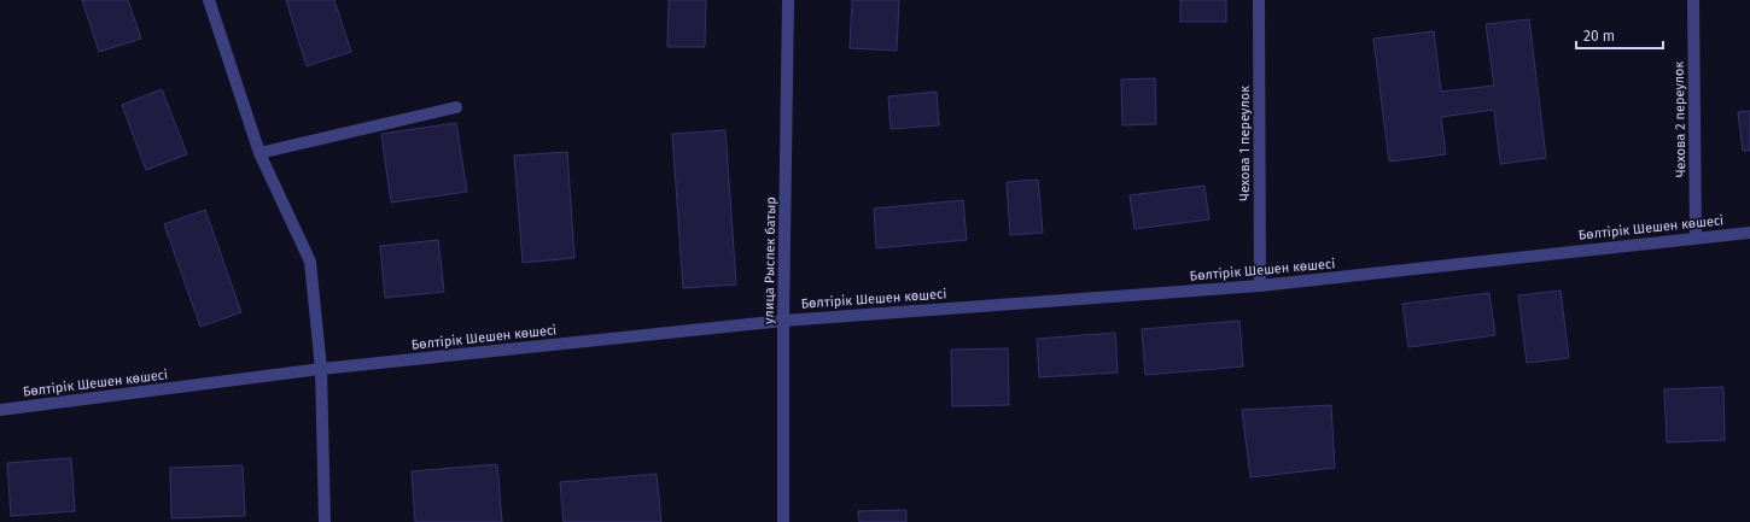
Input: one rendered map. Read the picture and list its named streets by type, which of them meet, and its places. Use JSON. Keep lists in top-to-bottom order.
{
  "streets": {
    "street": [
      "Чехова 2 переулок",
      "Чехова 1 переулок",
      "Бөлтірік Шешен көшесі",
      "улица Рыспек батыр"
    ]
  },
  "crossings": [
    ["Чехова 2 переулок", "Бөлтірік Шешен көшесі"],
    ["Чехова 1 переулок", "Бөлтірік Шешен көшесі"],
    ["Бөлтірік Шешен көшесі", "улица Рыспек батыр"]
  ],
  "scale_bar": "20 m"
}
